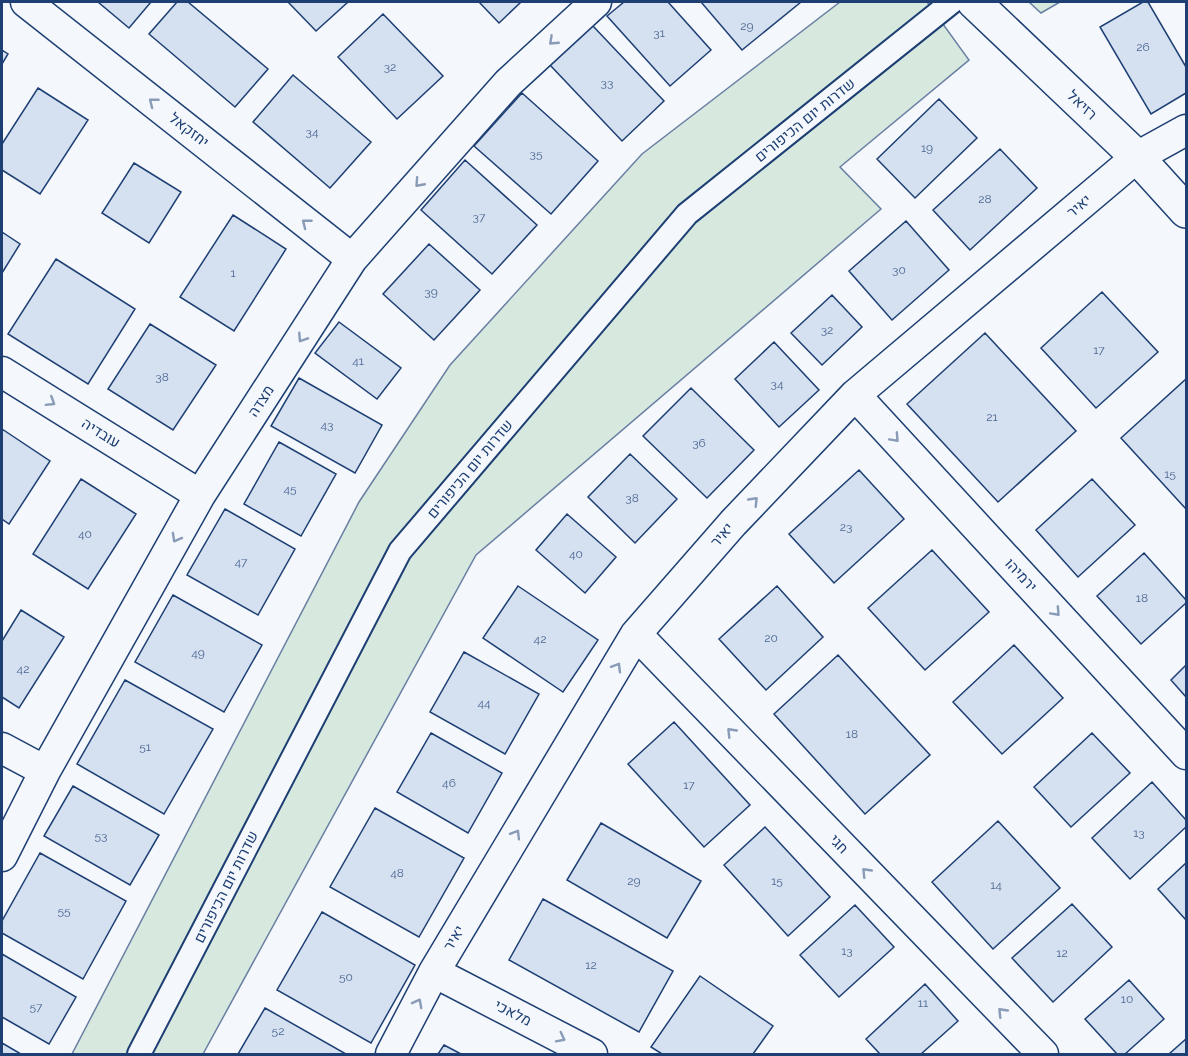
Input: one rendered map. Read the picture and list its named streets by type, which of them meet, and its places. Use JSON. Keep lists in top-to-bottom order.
{
  "streets": {
    "street": [
      "רזיאל",
      "שדרות יום הכיפורים",
      "יחזקאל",
      "יאיר",
      "מצדה",
      "עובדיה",
      "ירמיהו",
      "חגי",
      "מלאכי"
    ]
  },
  "crossings": [
    ["רזיאל", "יאיר"],
    ["יחזקאל", "מצדה"],
    ["יאיר", "ירמיהו"],
    ["יאיר", "חגי"],
    ["יאיר", "מלאכי"],
    ["מצדה", "עובדיה"]
  ],
  "one_way": [
    "יחזקאל",
    "יאיר",
    "מצדה",
    "עובדיה",
    "ירמיהו",
    "חגי",
    "מלאכי"
  ],
  "house_numbers": [
    "29",
    "31",
    "26",
    "32",
    "33",
    "34",
    "19",
    "35",
    "28",
    "37",
    "30",
    "1",
    "39",
    "32",
    "17",
    "41",
    "38",
    "34",
    "21",
    "43",
    "36",
    "15",
    "45",
    "38",
    "23",
    "40",
    "40",
    "47",
    "18",
    "20",
    "42",
    "49",
    "42",
    "44",
    "18",
    "51",
    "46",
    "17",
    "13",
    "53",
    "48",
    "29",
    "15",
    "14",
    "55",
    "13",
    "12",
    "12",
    "50",
    "10",
    "11",
    "57",
    "52"
  ]
}
